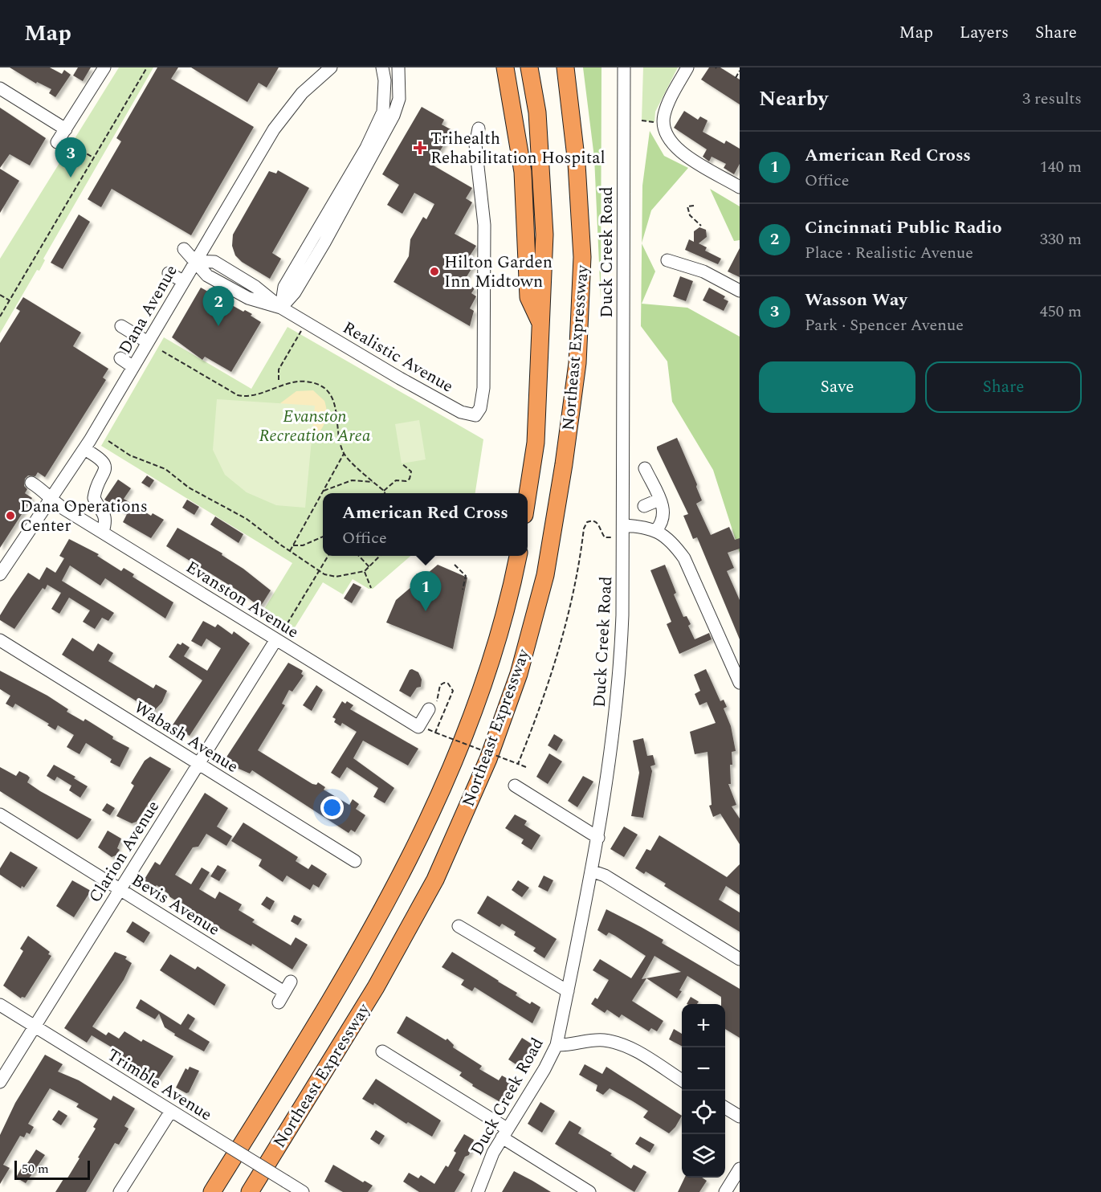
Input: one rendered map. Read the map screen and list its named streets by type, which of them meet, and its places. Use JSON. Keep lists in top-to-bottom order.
{
  "streets": {
    "highway": ["Northeast Expressway"],
    "street": [
      "Duck Creek Road",
      "Dana Avenue",
      "Realistic Avenue",
      "Evanston Avenue",
      "Wabash Avenue",
      "Clarion Avenue",
      "Bevis Avenue",
      "Trimble Avenue"
    ]
  },
  "crossings": [
    ["Dana Avenue", "Realistic Avenue"],
    ["Dana Avenue", "Evanston Avenue"],
    ["Evanston Avenue", "Clarion Avenue"],
    ["Wabash Avenue", "Clarion Avenue"],
    ["Clarion Avenue", "Bevis Avenue"],
    ["Clarion Avenue", "Trimble Avenue"]
  ],
  "parks": ["Evanston Recreation Area"],
  "places": {
    "health": ["Trihealth Rehabilitation Hospital"],
    "other": ["Hilton Garden Inn Midtown", "Dana Operations Center"]
  },
  "scale_bar": "50 m",
  "page": {
    "header": "Map",
    "nav": ["Map", "Layers", "Share"],
    "heading": ["Nearby", "3 results"],
    "list": [
      {
        "mark": "1",
        "name": "American Red Cross",
        "note": "Office",
        "value": "140 m"
      },
      {
        "mark": "2",
        "name": "Cincinnati Public Radio",
        "note": "Place · Realistic Avenue",
        "value": "330 m"
      },
      {
        "mark": "3",
        "name": "Wasson Way",
        "note": "Park · Spencer Avenue",
        "value": "450 m"
      }
    ],
    "pins": ["3", "2", "1"],
    "buttons": ["Save", "Share"],
    "popup": ["American Red Cross", "Office"],
    "map_buttons": ["+", "−"],
    "scale": "50 m"
  }
}
